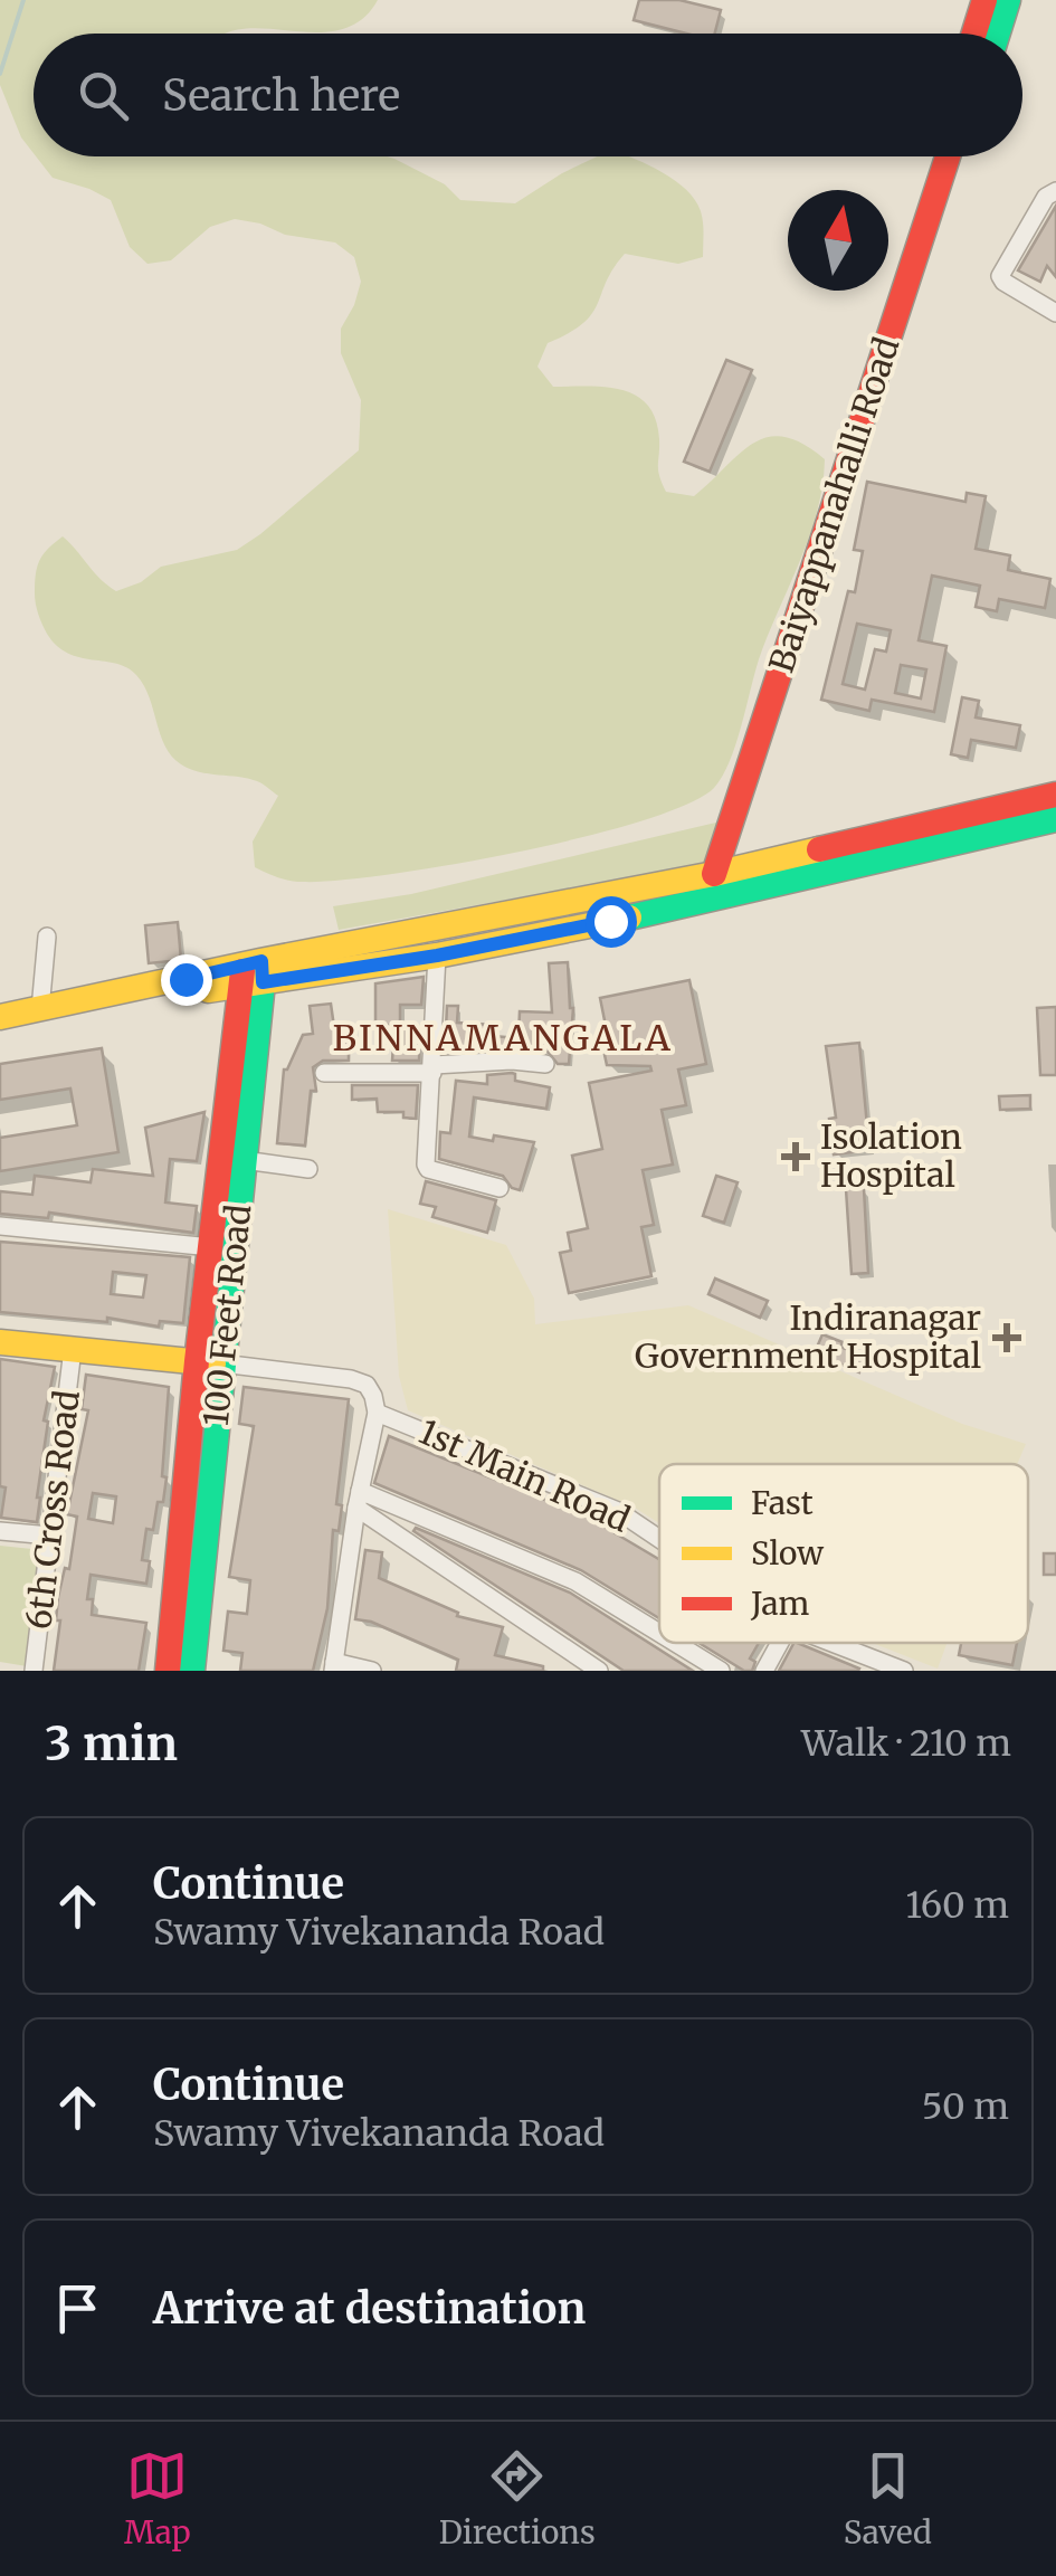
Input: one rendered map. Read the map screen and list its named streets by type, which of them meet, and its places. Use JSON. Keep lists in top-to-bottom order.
{
  "streets": {
    "main road": ["Baiyappanahalli Road", "100 Feet Road"],
    "street": ["1st Main Road", "6th Cross Road"]
  },
  "districts": ["BINNAMANGALA"],
  "places": {
    "health": ["Isolation Hospital", "Indiranagar Government Hospital"]
  },
  "legend": ["Fast", "Slow", "Jam"],
  "north": "top",
  "page": {
    "search": "Search here",
    "heading": ["3 min", "Walk · 210 m"],
    "list": [
      ["Continue", "Swamy Vivekananda Road", "160 m"],
      ["Continue", "Swamy Vivekananda Road", "50 m"],
      "Arrive at destination"
    ],
    "nav": ["Map", "Directions", "Saved"]
  }
}
